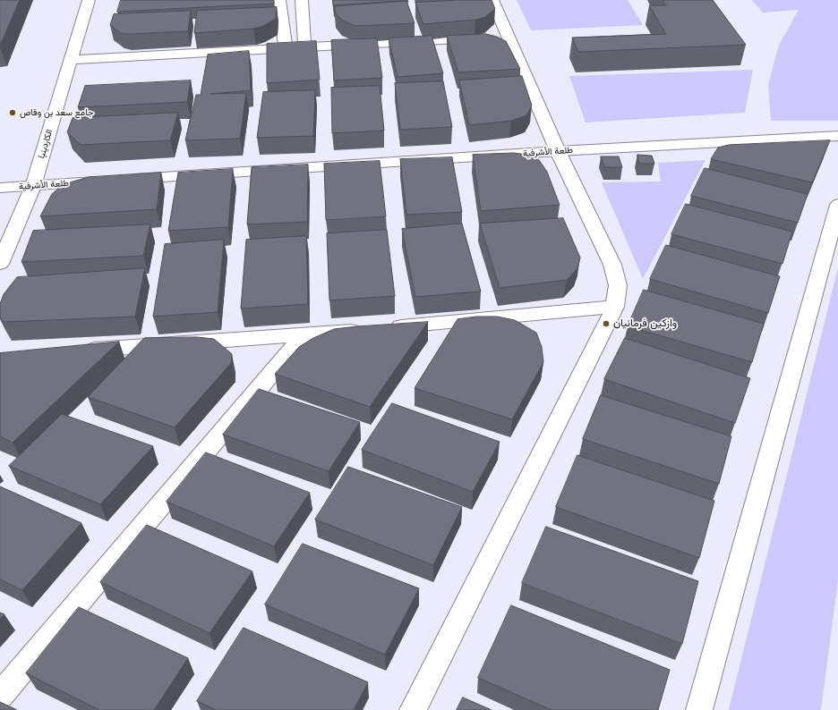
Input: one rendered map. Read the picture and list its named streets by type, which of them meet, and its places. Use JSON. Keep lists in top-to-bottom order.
{
  "streets": {
    "street": ["الكاردينيا", "طلعة الأشرفية"]
  },
  "crossings": [
    ["الكاردينيا", "طلعة الأشرفية"]
  ],
  "places": ["جامع سعد بن وقاص", "وازكين فرمانيان"]
}
